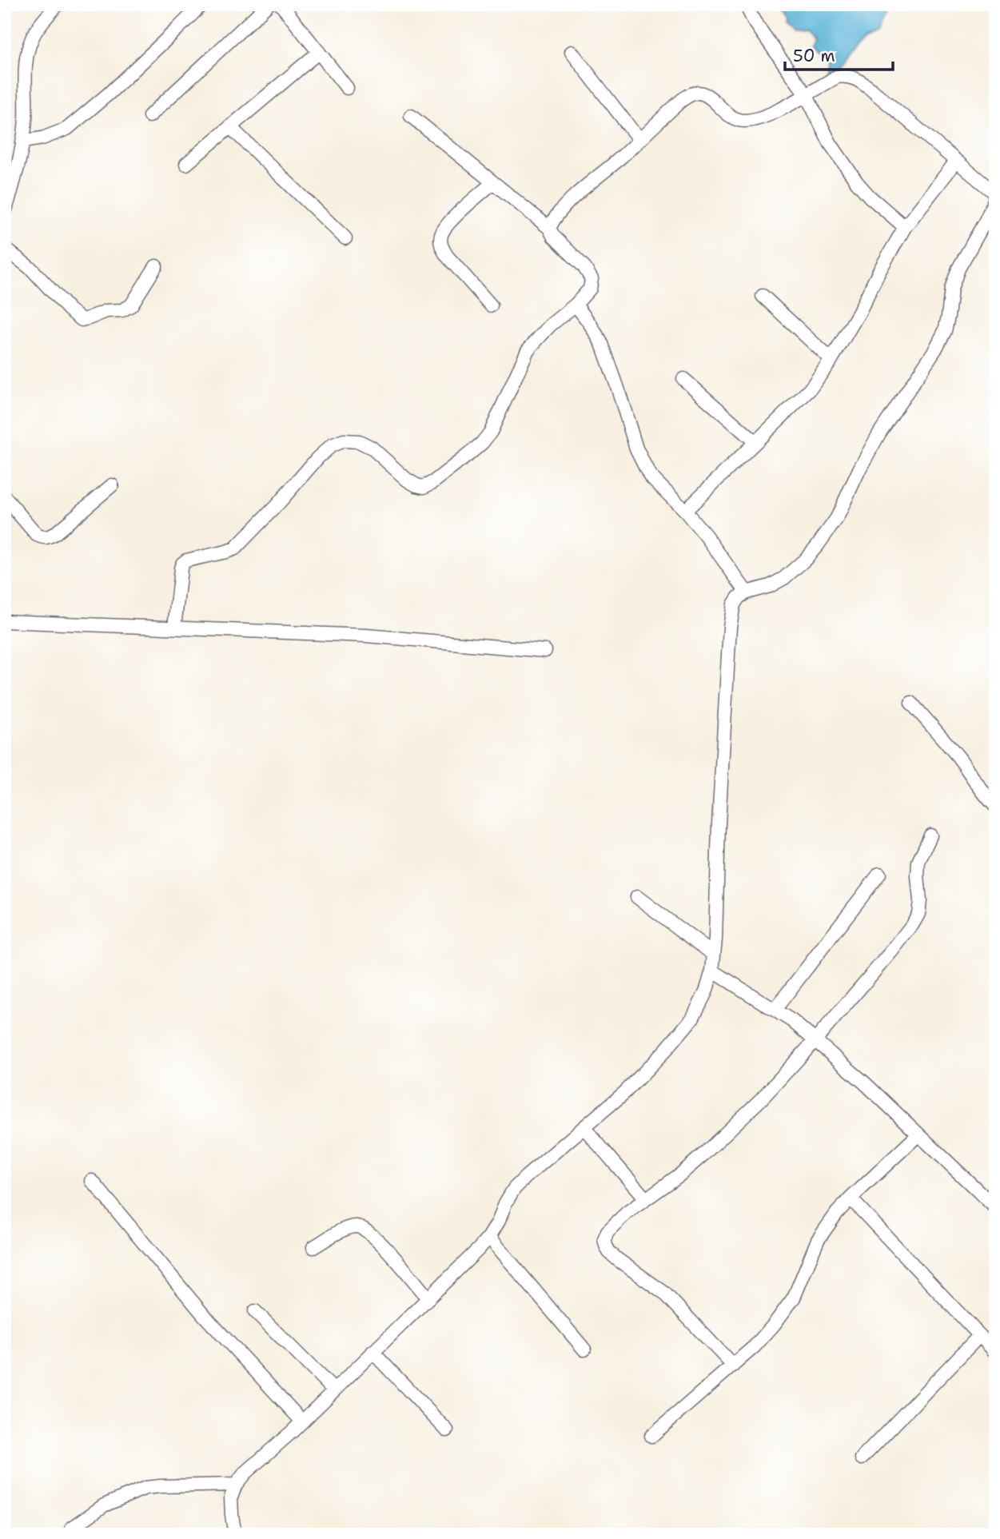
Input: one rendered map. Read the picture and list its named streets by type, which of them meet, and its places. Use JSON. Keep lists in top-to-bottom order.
{
  "scale_bar": "50 m"
}
